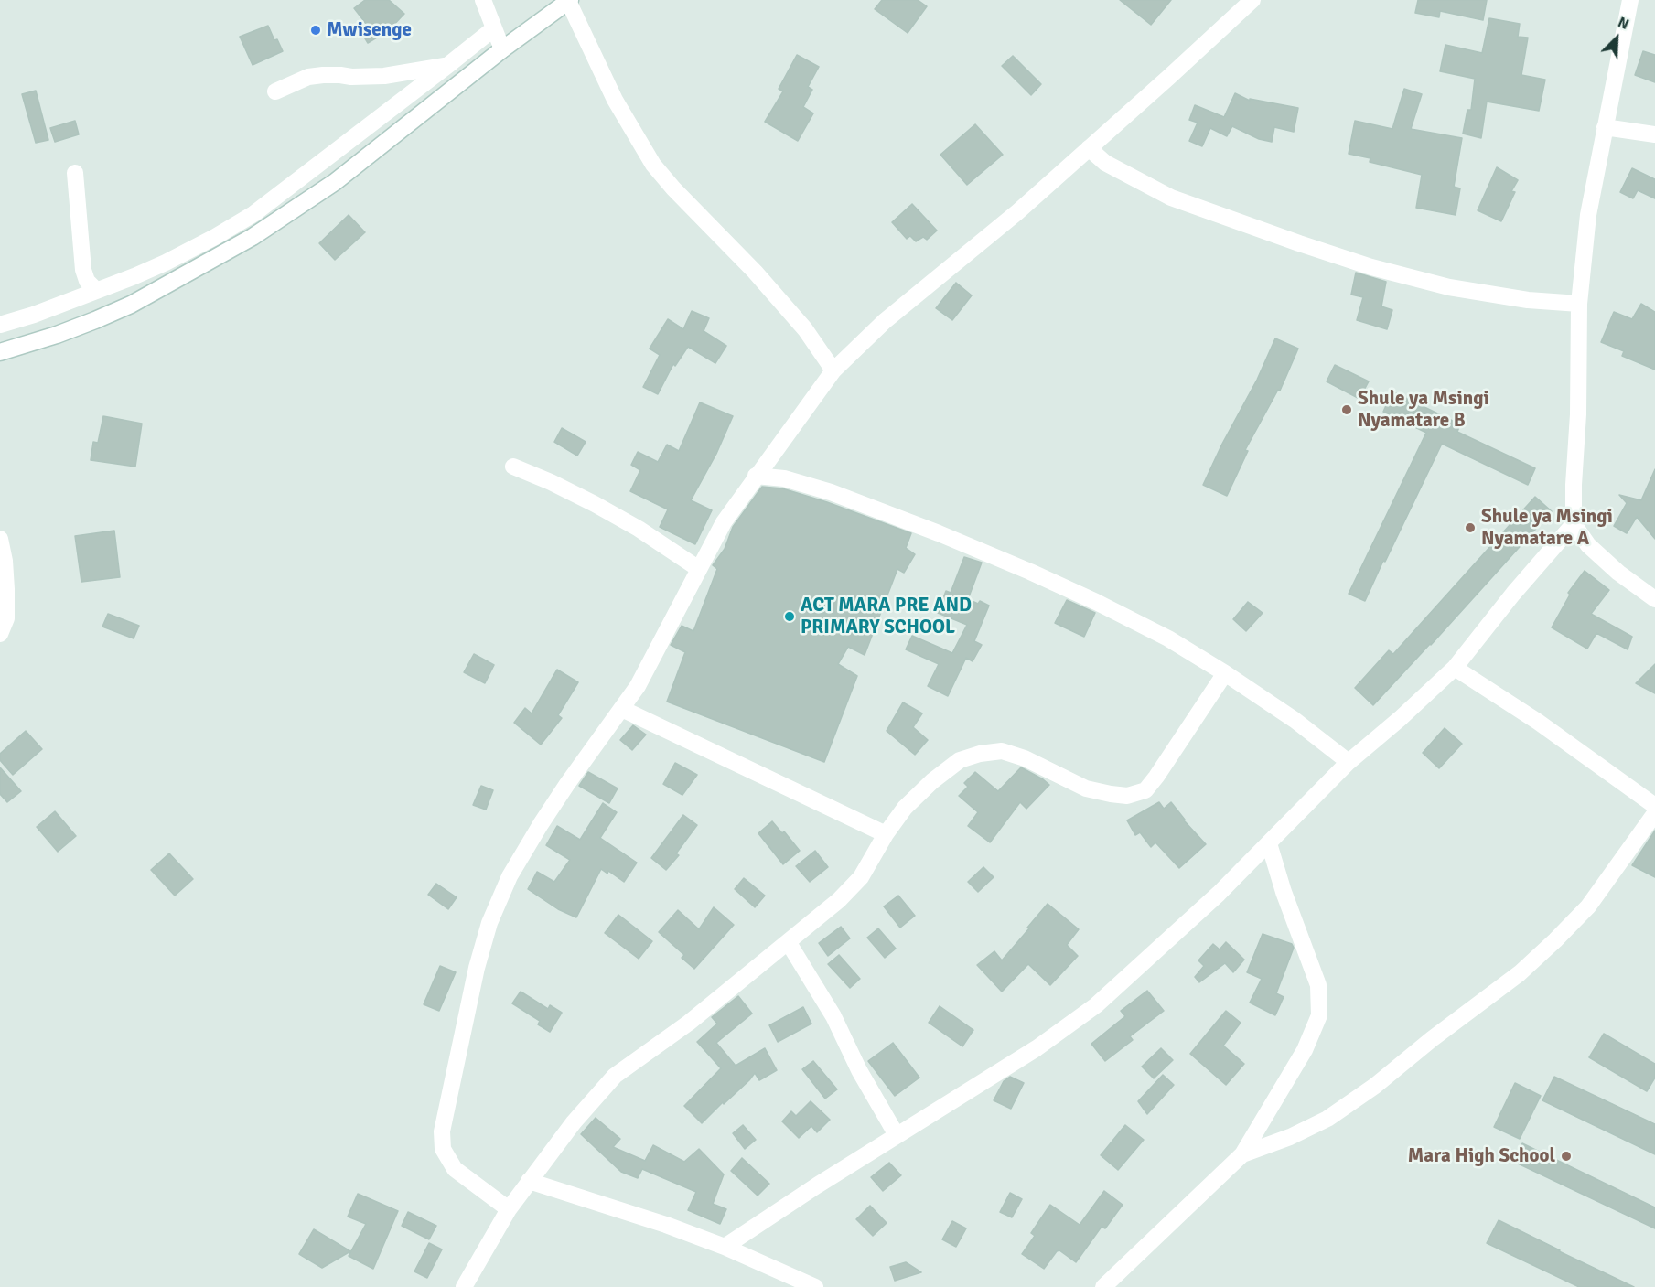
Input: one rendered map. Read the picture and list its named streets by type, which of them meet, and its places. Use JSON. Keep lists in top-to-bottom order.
{
  "places": [
    "Mwisenge",
    "Shule ya Msingi Nyamatare B",
    "Shule ya Msingi Nyamatare A",
    "ACT MARA PRE AND PRIMARY SCHOOL",
    "Mara High School"
  ],
  "north": "top right"
}
